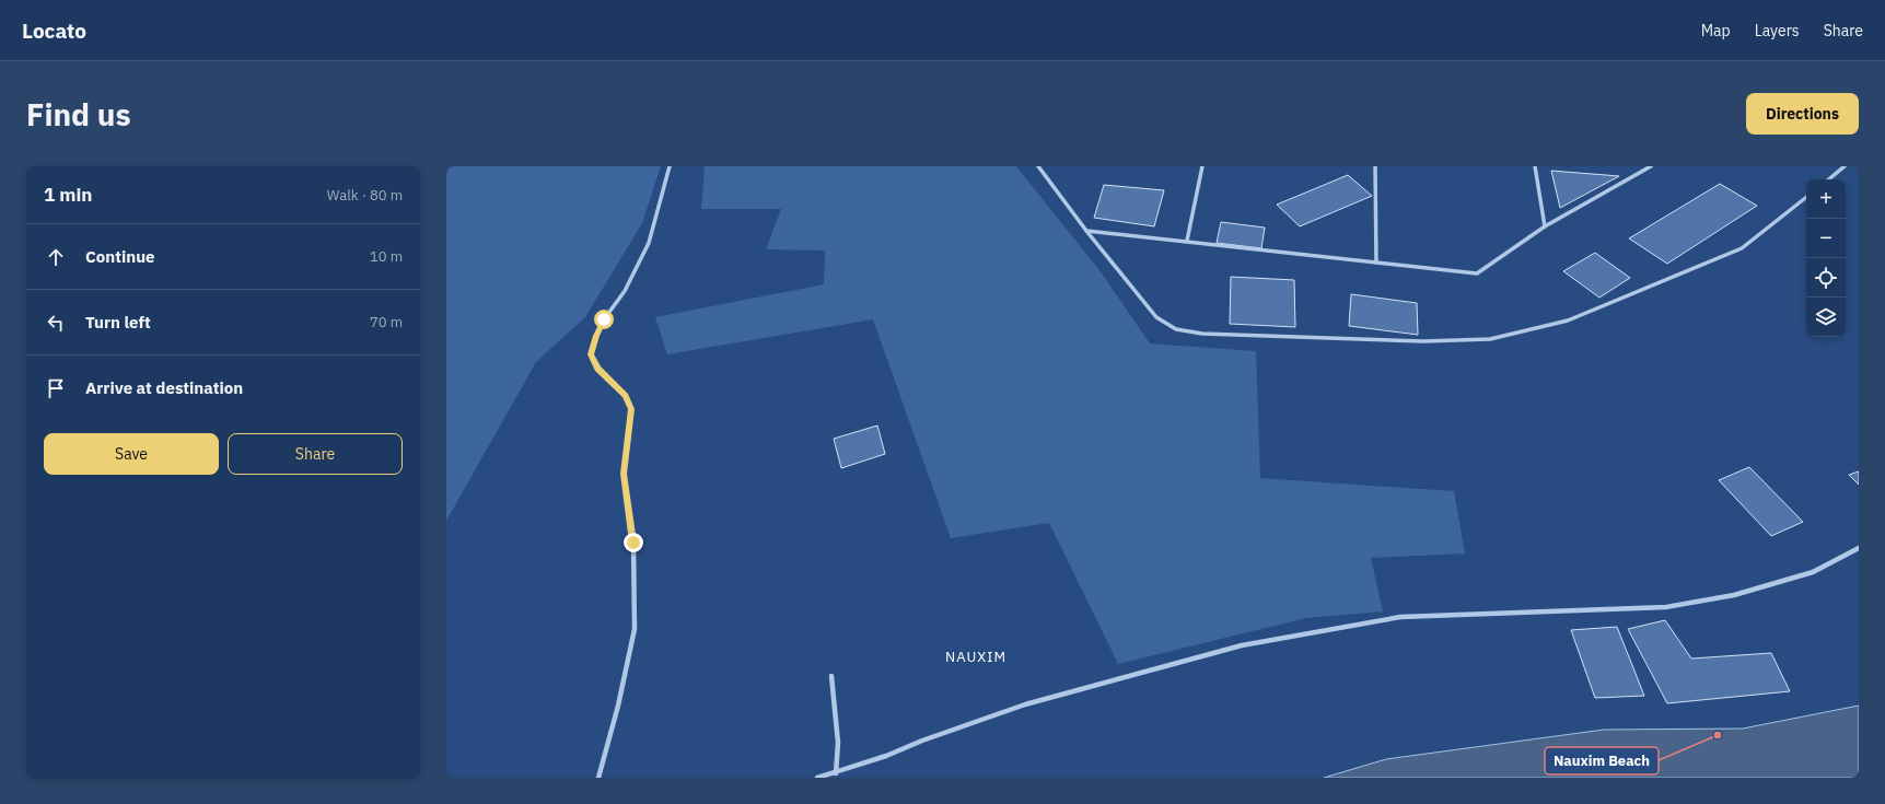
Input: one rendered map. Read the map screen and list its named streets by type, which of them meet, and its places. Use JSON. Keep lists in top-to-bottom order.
{
  "districts": ["NAUXIM"],
  "places": ["Nauxim Beach"],
  "page": {
    "header": "Locato",
    "nav": ["Map", "Layers", "Share"],
    "buttons": [
      "Directions",
      ["Save", "Share"]
    ],
    "title": "Find us",
    "heading": ["1 min", "Walk · 80 m"],
    "map_buttons": ["+", "−"],
    "list": [
      ["Continue", "10 m"],
      ["Turn left", "70 m"],
      "Arrive at destination"
    ]
  }
}
